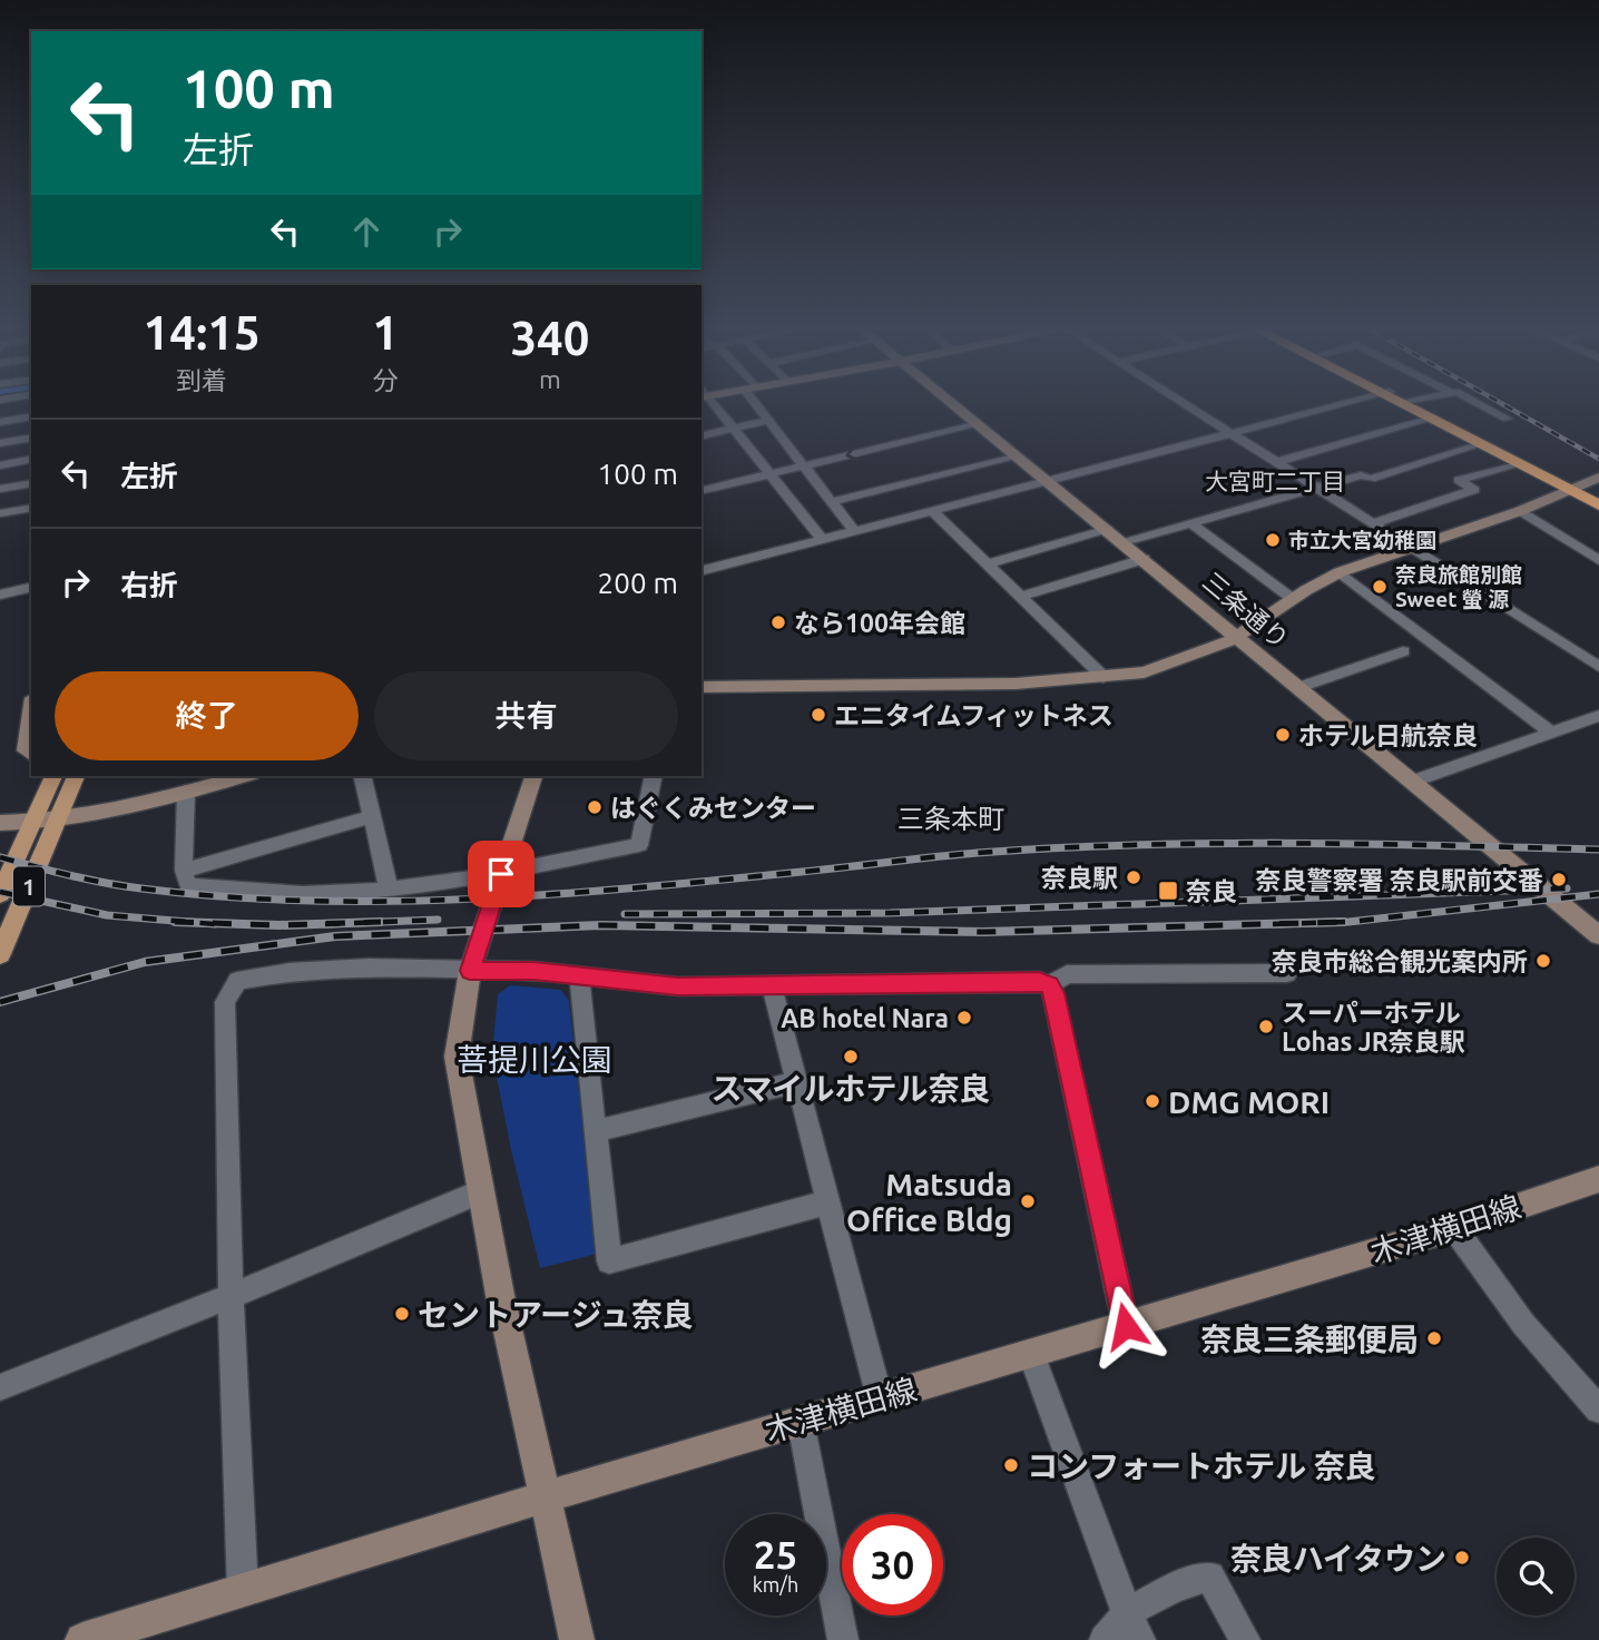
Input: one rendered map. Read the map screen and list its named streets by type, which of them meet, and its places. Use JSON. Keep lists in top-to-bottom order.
{
  "streets": {
    "main road": ["1"],
    "street": ["三条通り", "木津横田線"]
  },
  "districts": ["大宮町二丁目", "三条本町"],
  "parks": ["菩提川公園"],
  "places": {
    "other": [
      "市立大宮幼稚園",
      "奈良旅館別館 Sweet 螢 源",
      "なら100年会館",
      "エニタイムフィットネス",
      "ホテル日航奈良",
      "はぐくみセンター",
      "奈良駅",
      "奈良警察署 奈良駅前交番",
      "奈良市総合観光案内所",
      "AB hotel Nara",
      "スーパーホテル Lohas JR奈良駅",
      "スマイルホテル奈良",
      "DMG MORI",
      "Matsuda Office Bldg",
      "セントアージュ奈良",
      "奈良三条郵便局",
      "コンフォートホテル 奈良",
      "奈良ハイタウン"
    ],
    "transit": ["奈良"]
  },
  "page": {
    "turn": ["100 m", "左折"],
    "eta": [
      "14:15",
      "到着",
      "1",
      "分",
      "340",
      "m"
    ],
    "list": [
      {
        "name": "左折",
        "value": "100 m"
      },
      {
        "name": "右折",
        "value": "200 m"
      }
    ],
    "buttons": ["終了", "共有"],
    "speed": "25 km/h",
    "limit": "30"
  }
}
